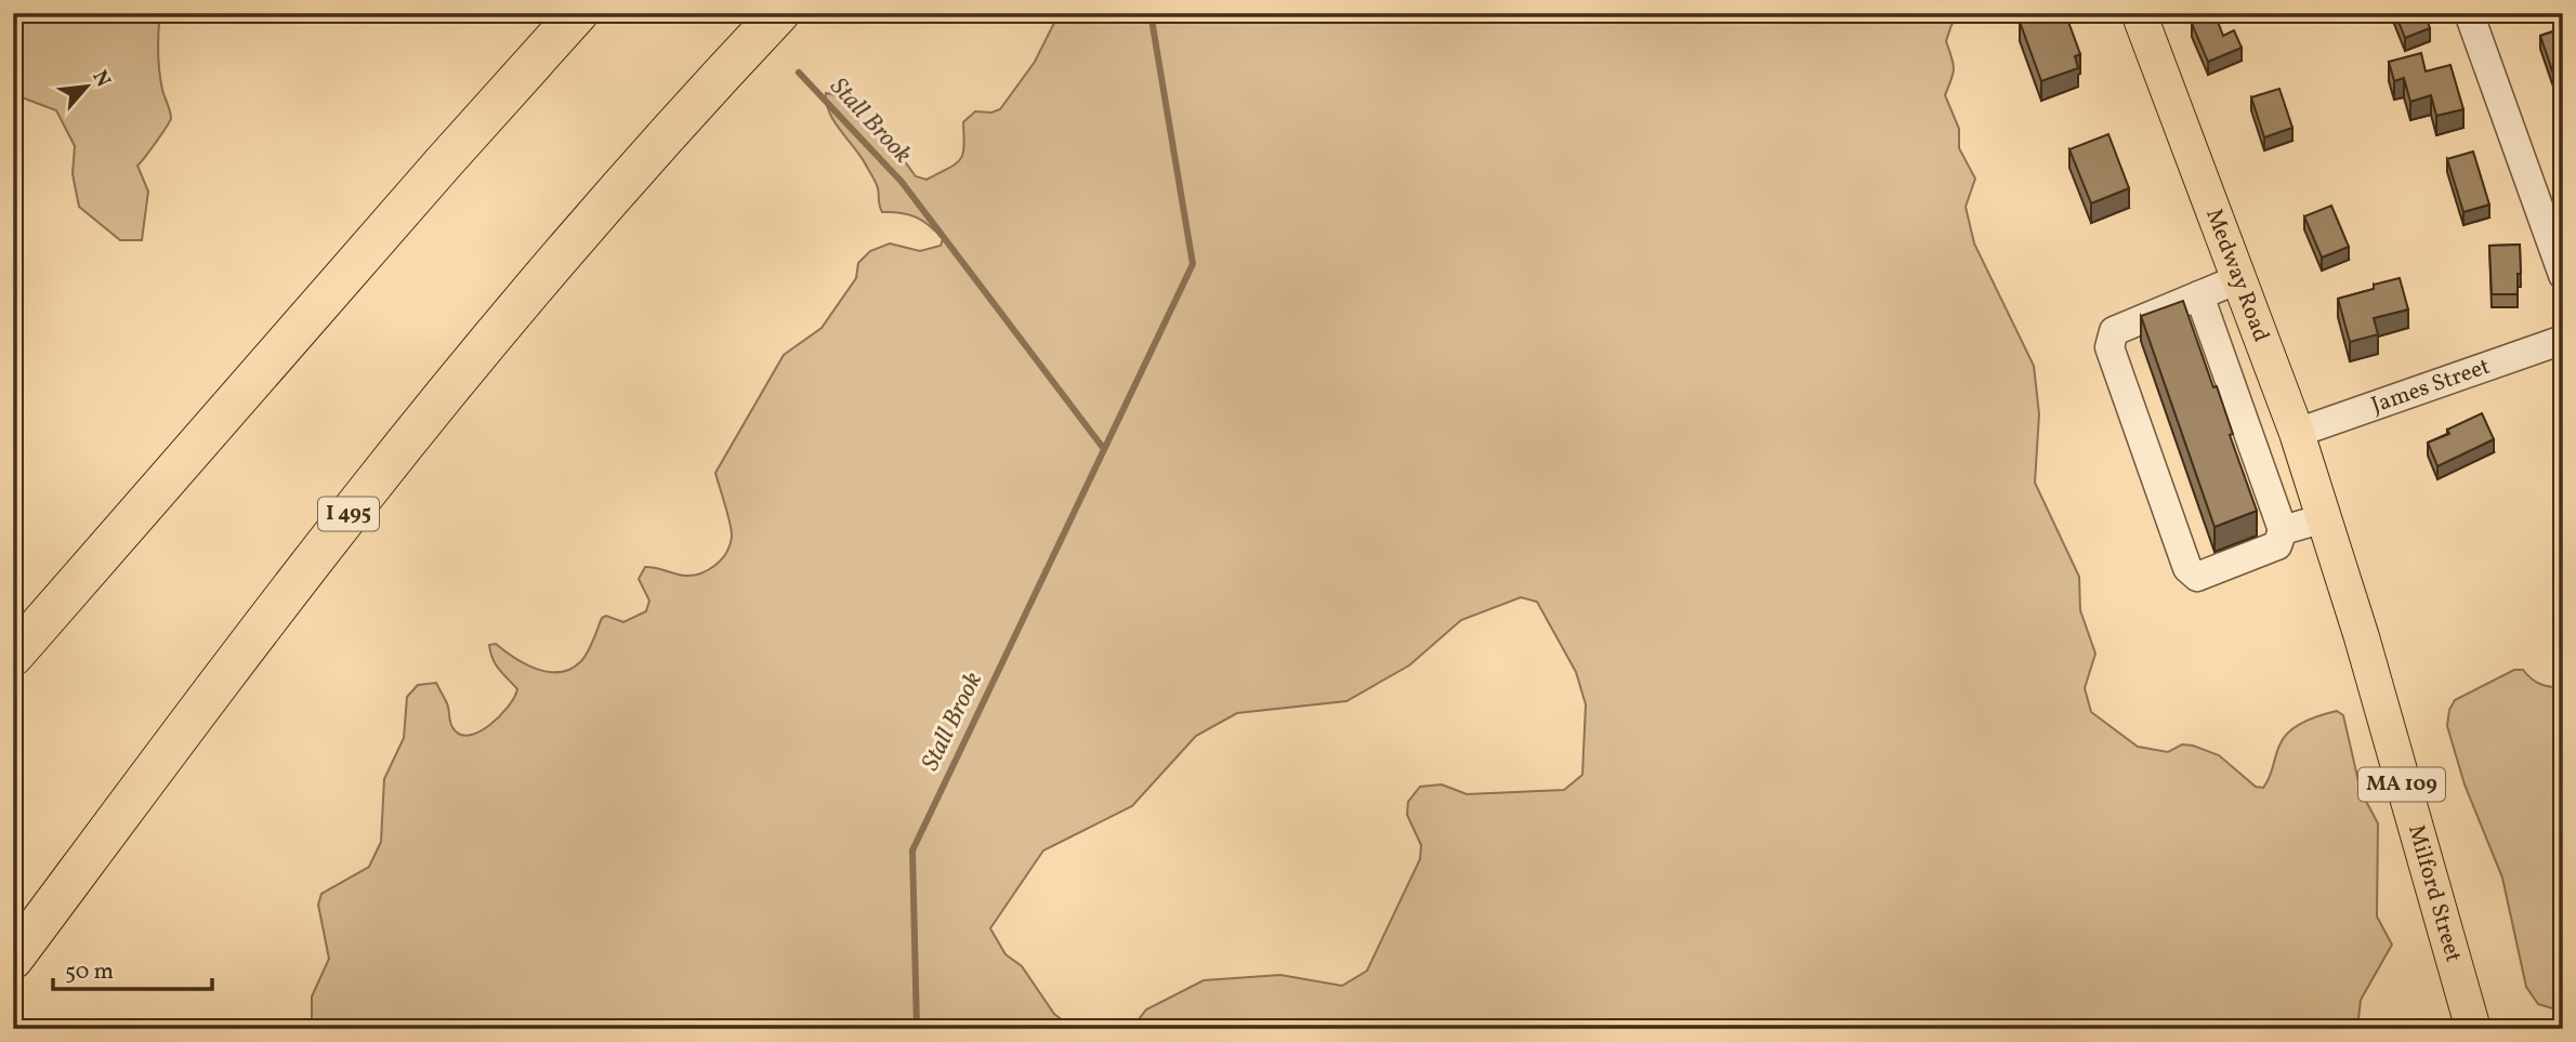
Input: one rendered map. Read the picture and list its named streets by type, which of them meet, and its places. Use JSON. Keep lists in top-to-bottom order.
{
  "streets": {
    "highway": ["I 495"],
    "main road": ["Medway Road", "MA 109", "Milford Street"],
    "street": ["James Street"]
  },
  "crossings": [
    ["Medway Road", "James Street"],
    ["Medway Road", "Milford Street"]
  ],
  "water": ["Stall Brook"],
  "scale_bar": "50 m",
  "north": "top right"
}
